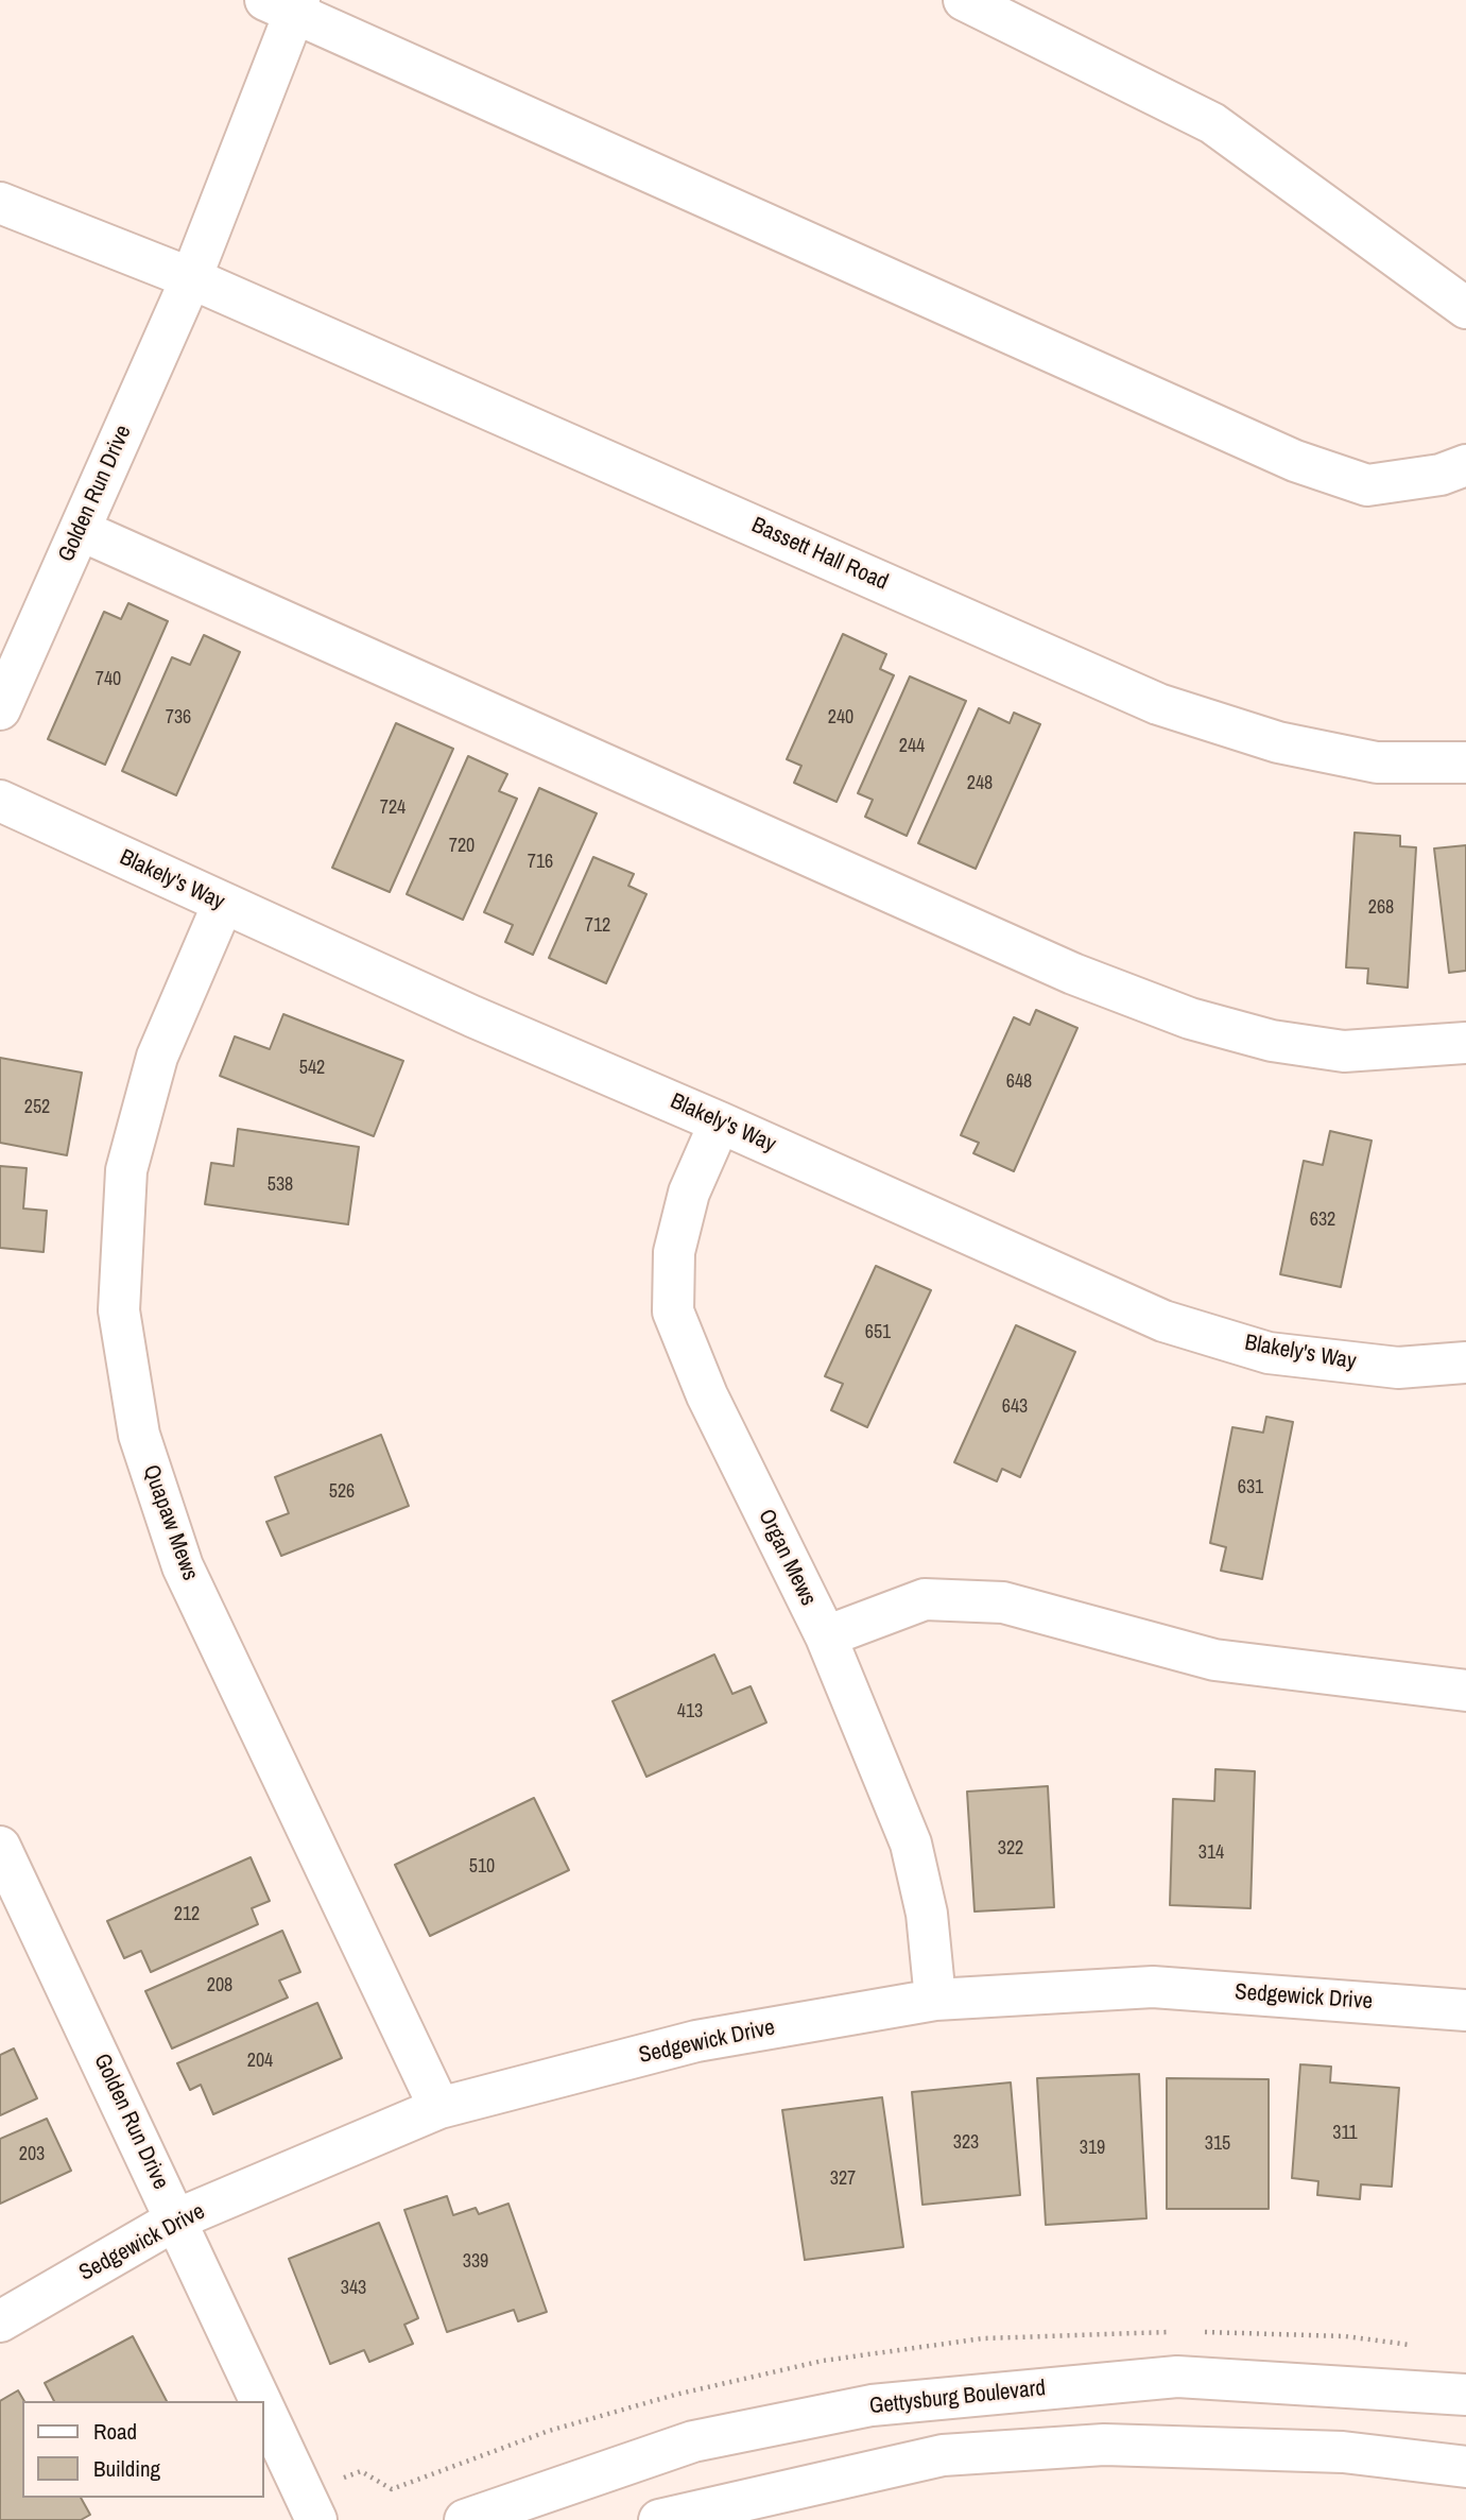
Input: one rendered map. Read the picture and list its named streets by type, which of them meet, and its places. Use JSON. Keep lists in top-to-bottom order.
{
  "streets": {
    "street": [
      "Golden Run Drive",
      "Bassett Hall Road",
      "Blakely's Way",
      "Quapaw Mews",
      "Organ Mews",
      "Sedgewick Drive",
      "Gettysburg Boulevard"
    ]
  },
  "crossings": [
    ["Golden Run Drive", "Bassett Hall Road"],
    ["Golden Run Drive", "Sedgewick Drive"],
    ["Blakely's Way", "Quapaw Mews"],
    ["Blakely's Way", "Organ Mews"],
    ["Quapaw Mews", "Sedgewick Drive"],
    ["Organ Mews", "Sedgewick Drive"]
  ],
  "house_numbers": [
    "740",
    "736",
    "240",
    "244",
    "248",
    "724",
    "720",
    "716",
    "268",
    "712",
    "542",
    "648",
    "252",
    "538",
    "632",
    "651",
    "643",
    "631",
    "526",
    "413",
    "322",
    "314",
    "510",
    "212",
    "208",
    "204",
    "311",
    "323",
    "315",
    "319",
    "203",
    "327",
    "339",
    "343"
  ],
  "legend": ["Road", "Building"]
}
